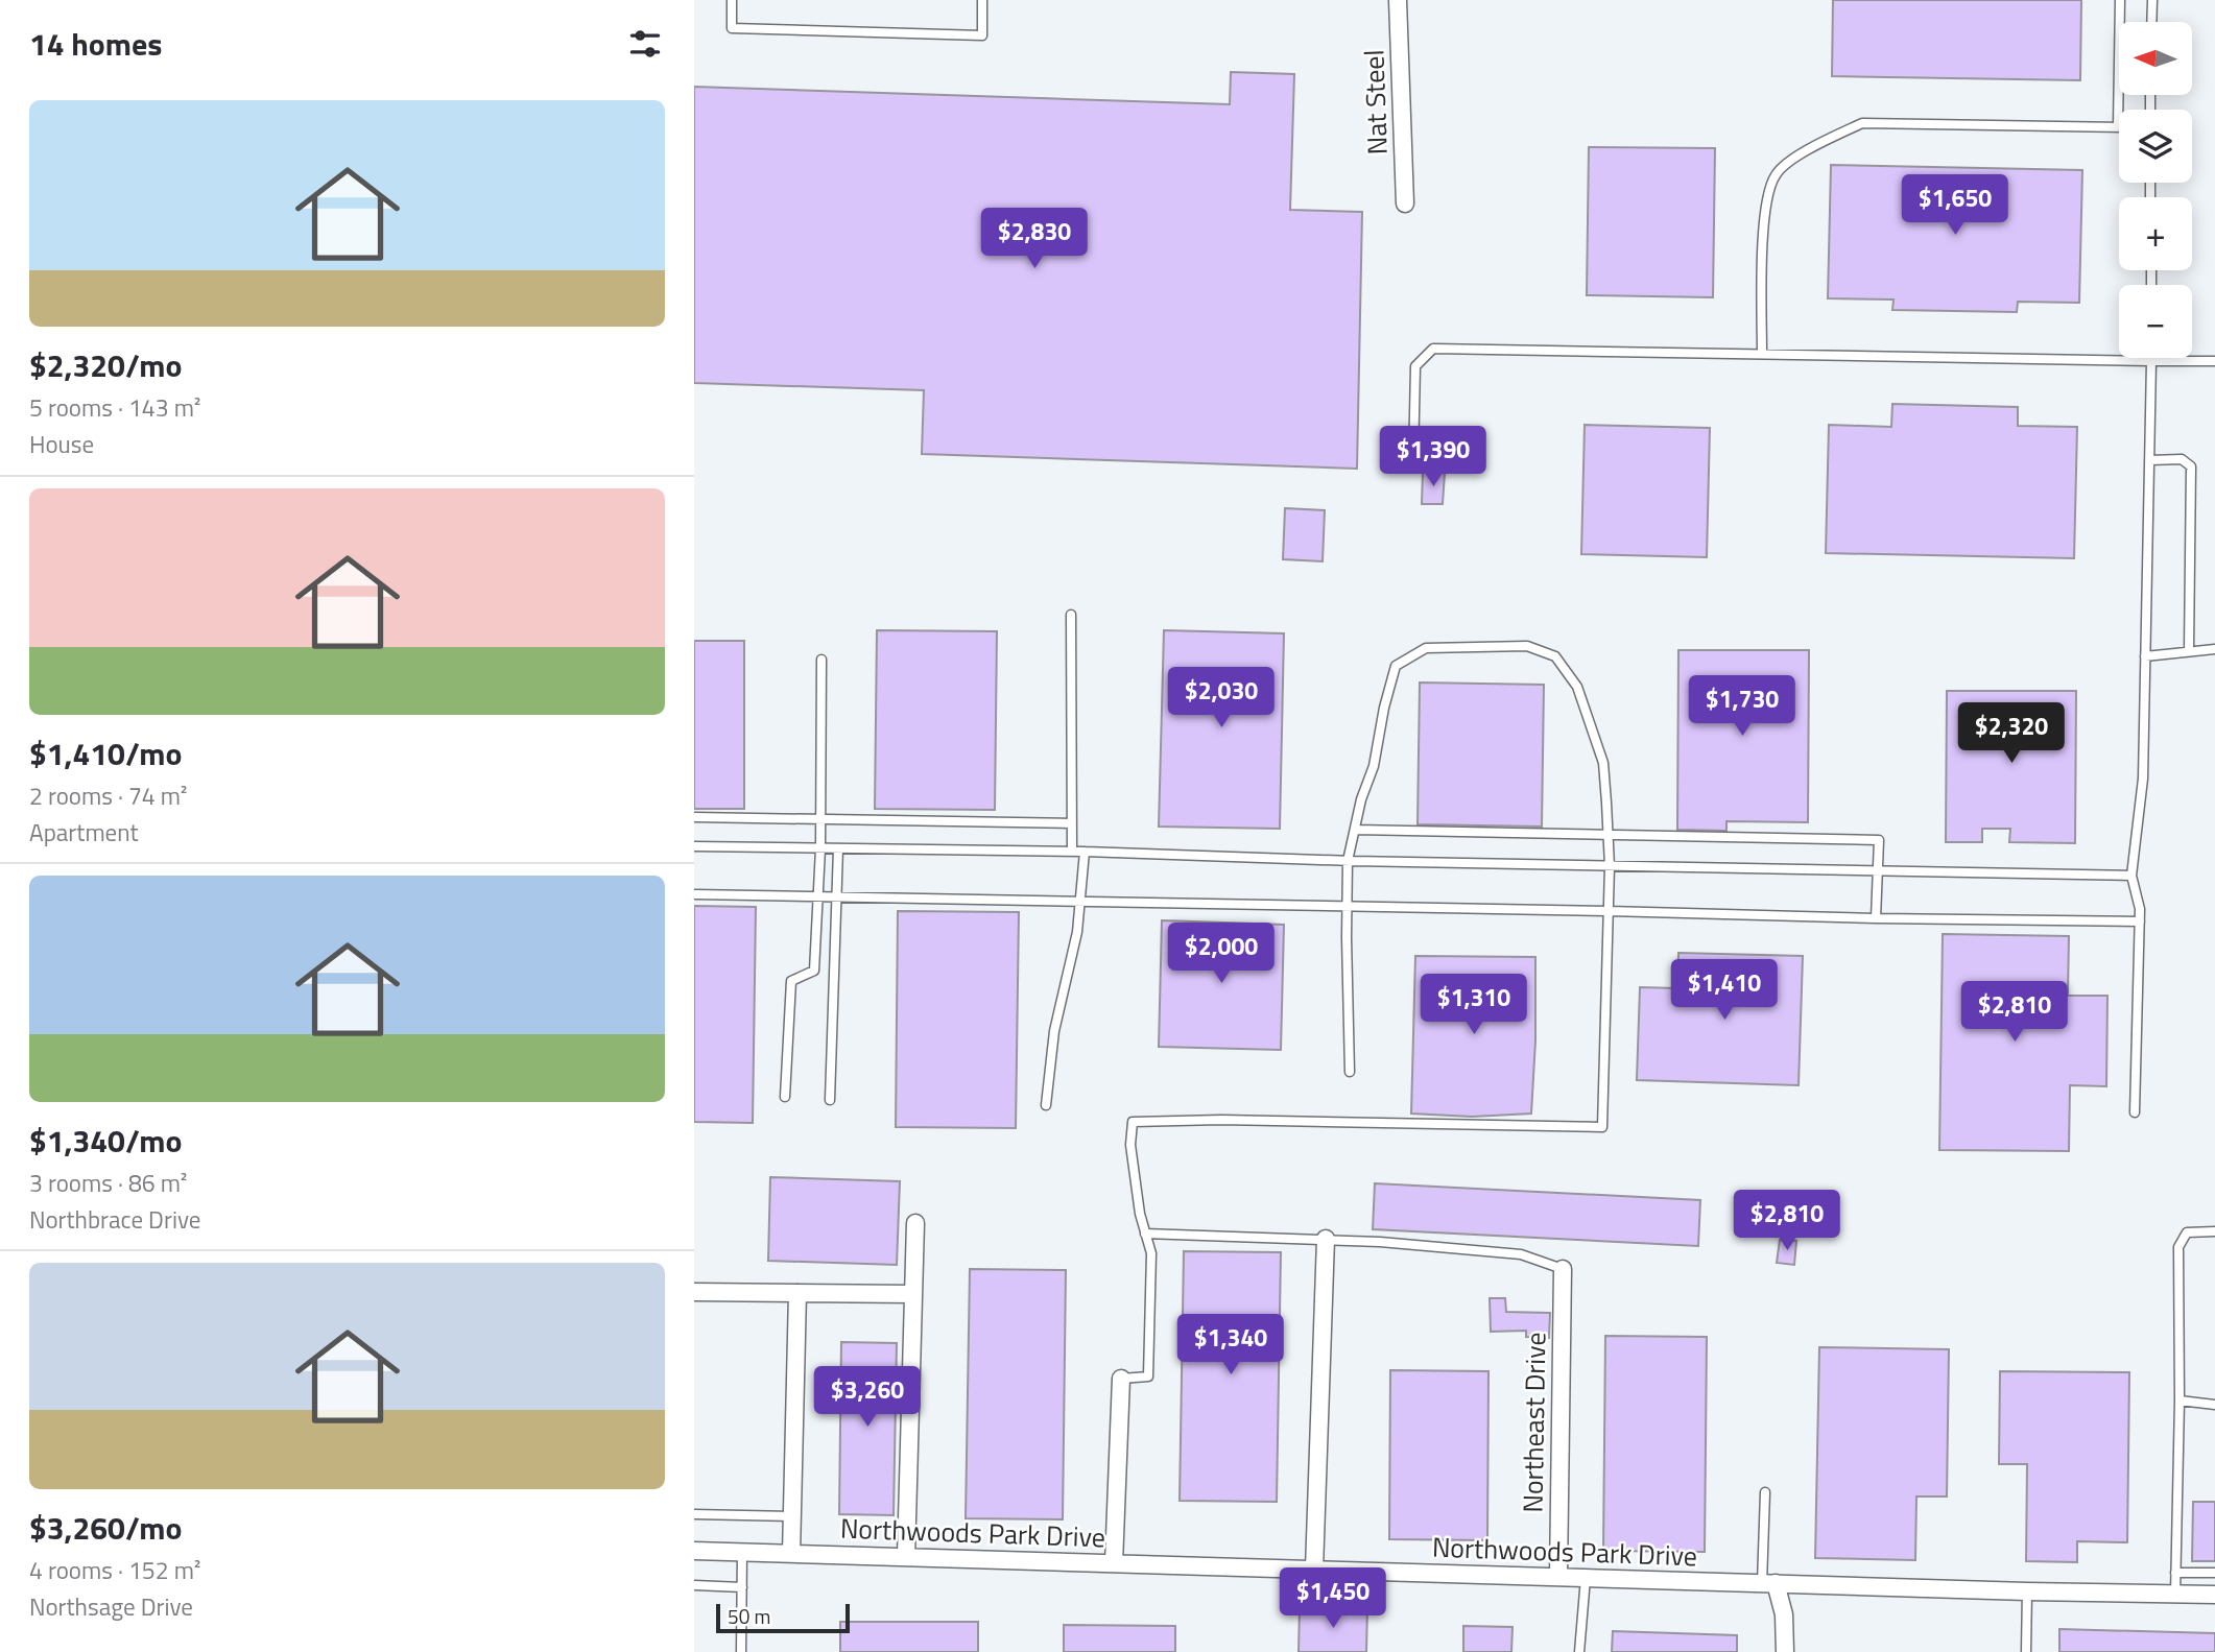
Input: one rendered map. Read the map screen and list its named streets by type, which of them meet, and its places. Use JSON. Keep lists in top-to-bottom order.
{
  "streets": {
    "street": ["Nat Steel", "Northeast Drive", "Northwoods Park Drive"]
  },
  "crossings": [
    ["Northeast Drive", "Northwoods Park Drive"]
  ],
  "scale_bar": "50 m",
  "north": "left",
  "page": {
    "heading": "14 homes",
    "map_buttons": ["+", "−"],
    "list": [
      {
        "name": "$2,320/mo",
        "note": "5 rooms · 143 m² · House"
      },
      {
        "name": "$1,410/mo",
        "note": "2 rooms · 74 m² · Apartment"
      },
      {
        "name": "$1,340/mo",
        "note": "3 rooms · 86 m² · Northbrace Drive"
      },
      {
        "name": "$3,260/mo",
        "note": "4 rooms · 152 m² · Northsage Drive"
      }
    ],
    "price": [
      "$1,650",
      "$2,830",
      "$1,390",
      "$2,030",
      "$1,730",
      "$2,320",
      "$2,000",
      "$1,410",
      "$1,310",
      "$2,810",
      "$2,810",
      "$1,340",
      "$3,260",
      "$1,450"
    ],
    "scale": "50 m"
  }
}
